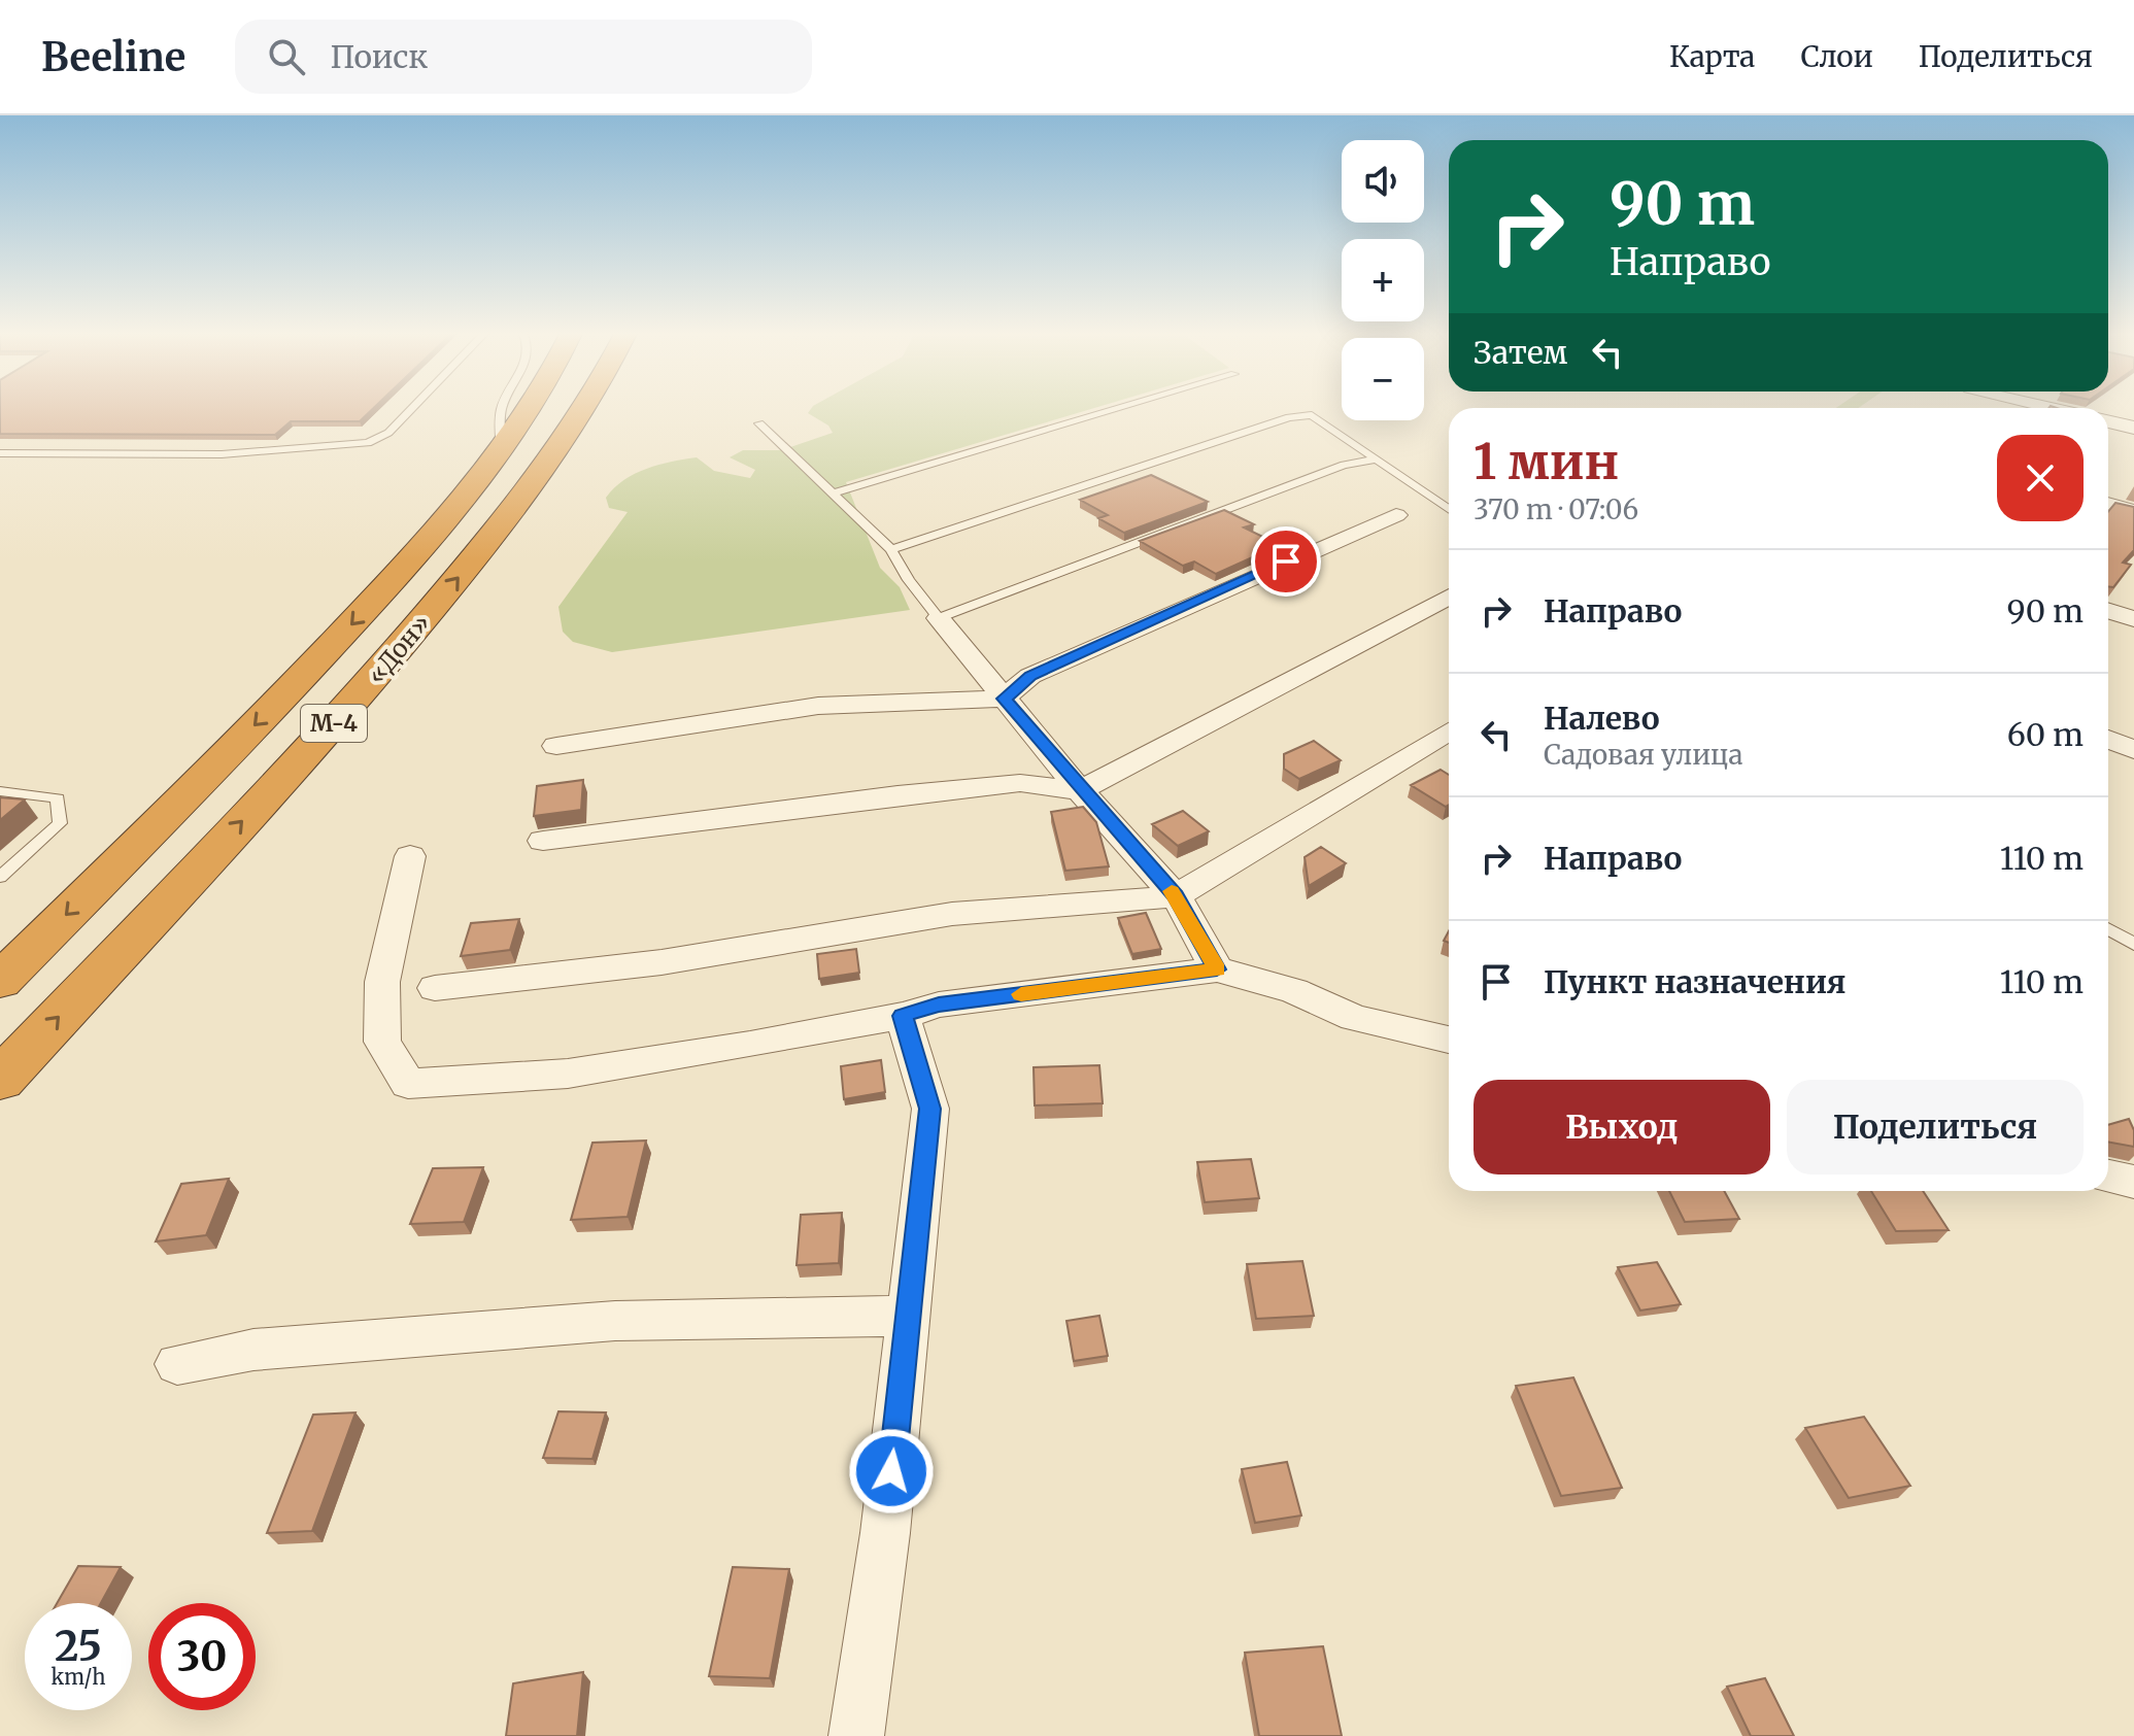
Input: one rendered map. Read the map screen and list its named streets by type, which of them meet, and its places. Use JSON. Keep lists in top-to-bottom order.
{
  "streets": {
    "highway": ["«Дон»", "М-4"]
  },
  "page": {
    "header": "Beeline",
    "search": "Поиск",
    "nav": ["Карта", "Слои", "Поделиться"],
    "map_buttons": ["+", "−"],
    "turn": ["90 m", "Направо"],
    "then": "Затем",
    "heading": ["1 мин", "370 m · 07:06"],
    "list": [
      {
        "name": "Направо",
        "value": "90 m"
      },
      {
        "name": "Налево",
        "note": "Садовая улица",
        "value": "60 m"
      },
      {
        "name": "Направо",
        "value": "110 m"
      },
      {
        "name": "Пункт назначения",
        "value": "110 m"
      }
    ],
    "buttons": ["Выход", "Поделиться"],
    "speed": "25 km/h",
    "limit": "30"
  }
}
